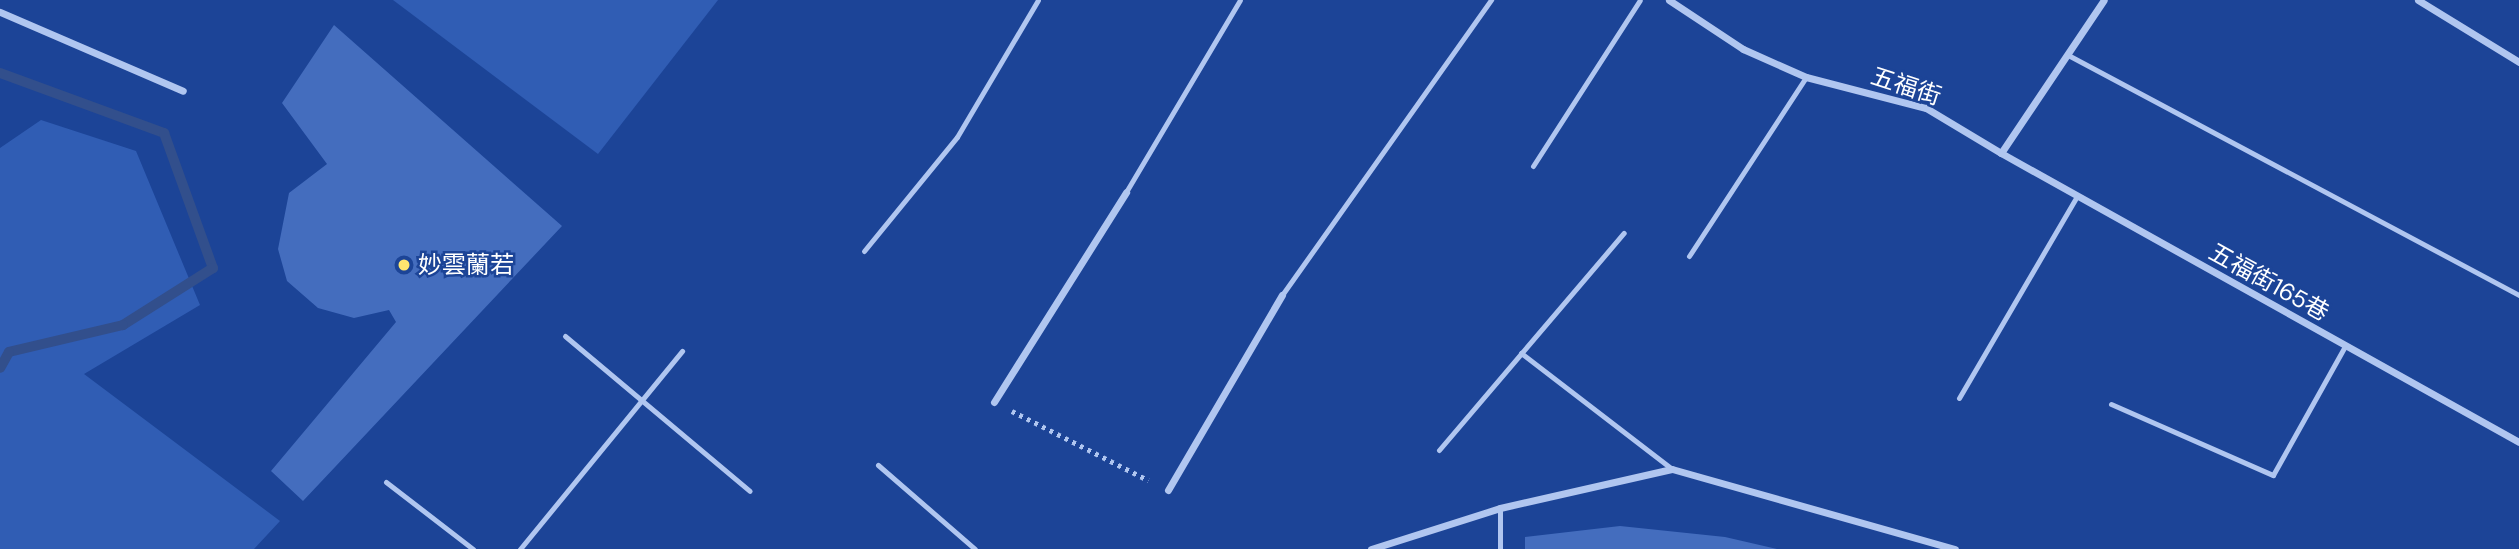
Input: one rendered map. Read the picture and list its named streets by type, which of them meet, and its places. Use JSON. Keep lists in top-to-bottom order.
{
  "streets": {
    "street": ["五福街", "五福街165巷"]
  },
  "crossings": [
    ["五福街", "五福街165巷"]
  ],
  "places": ["妙雲蘭若"]
}
